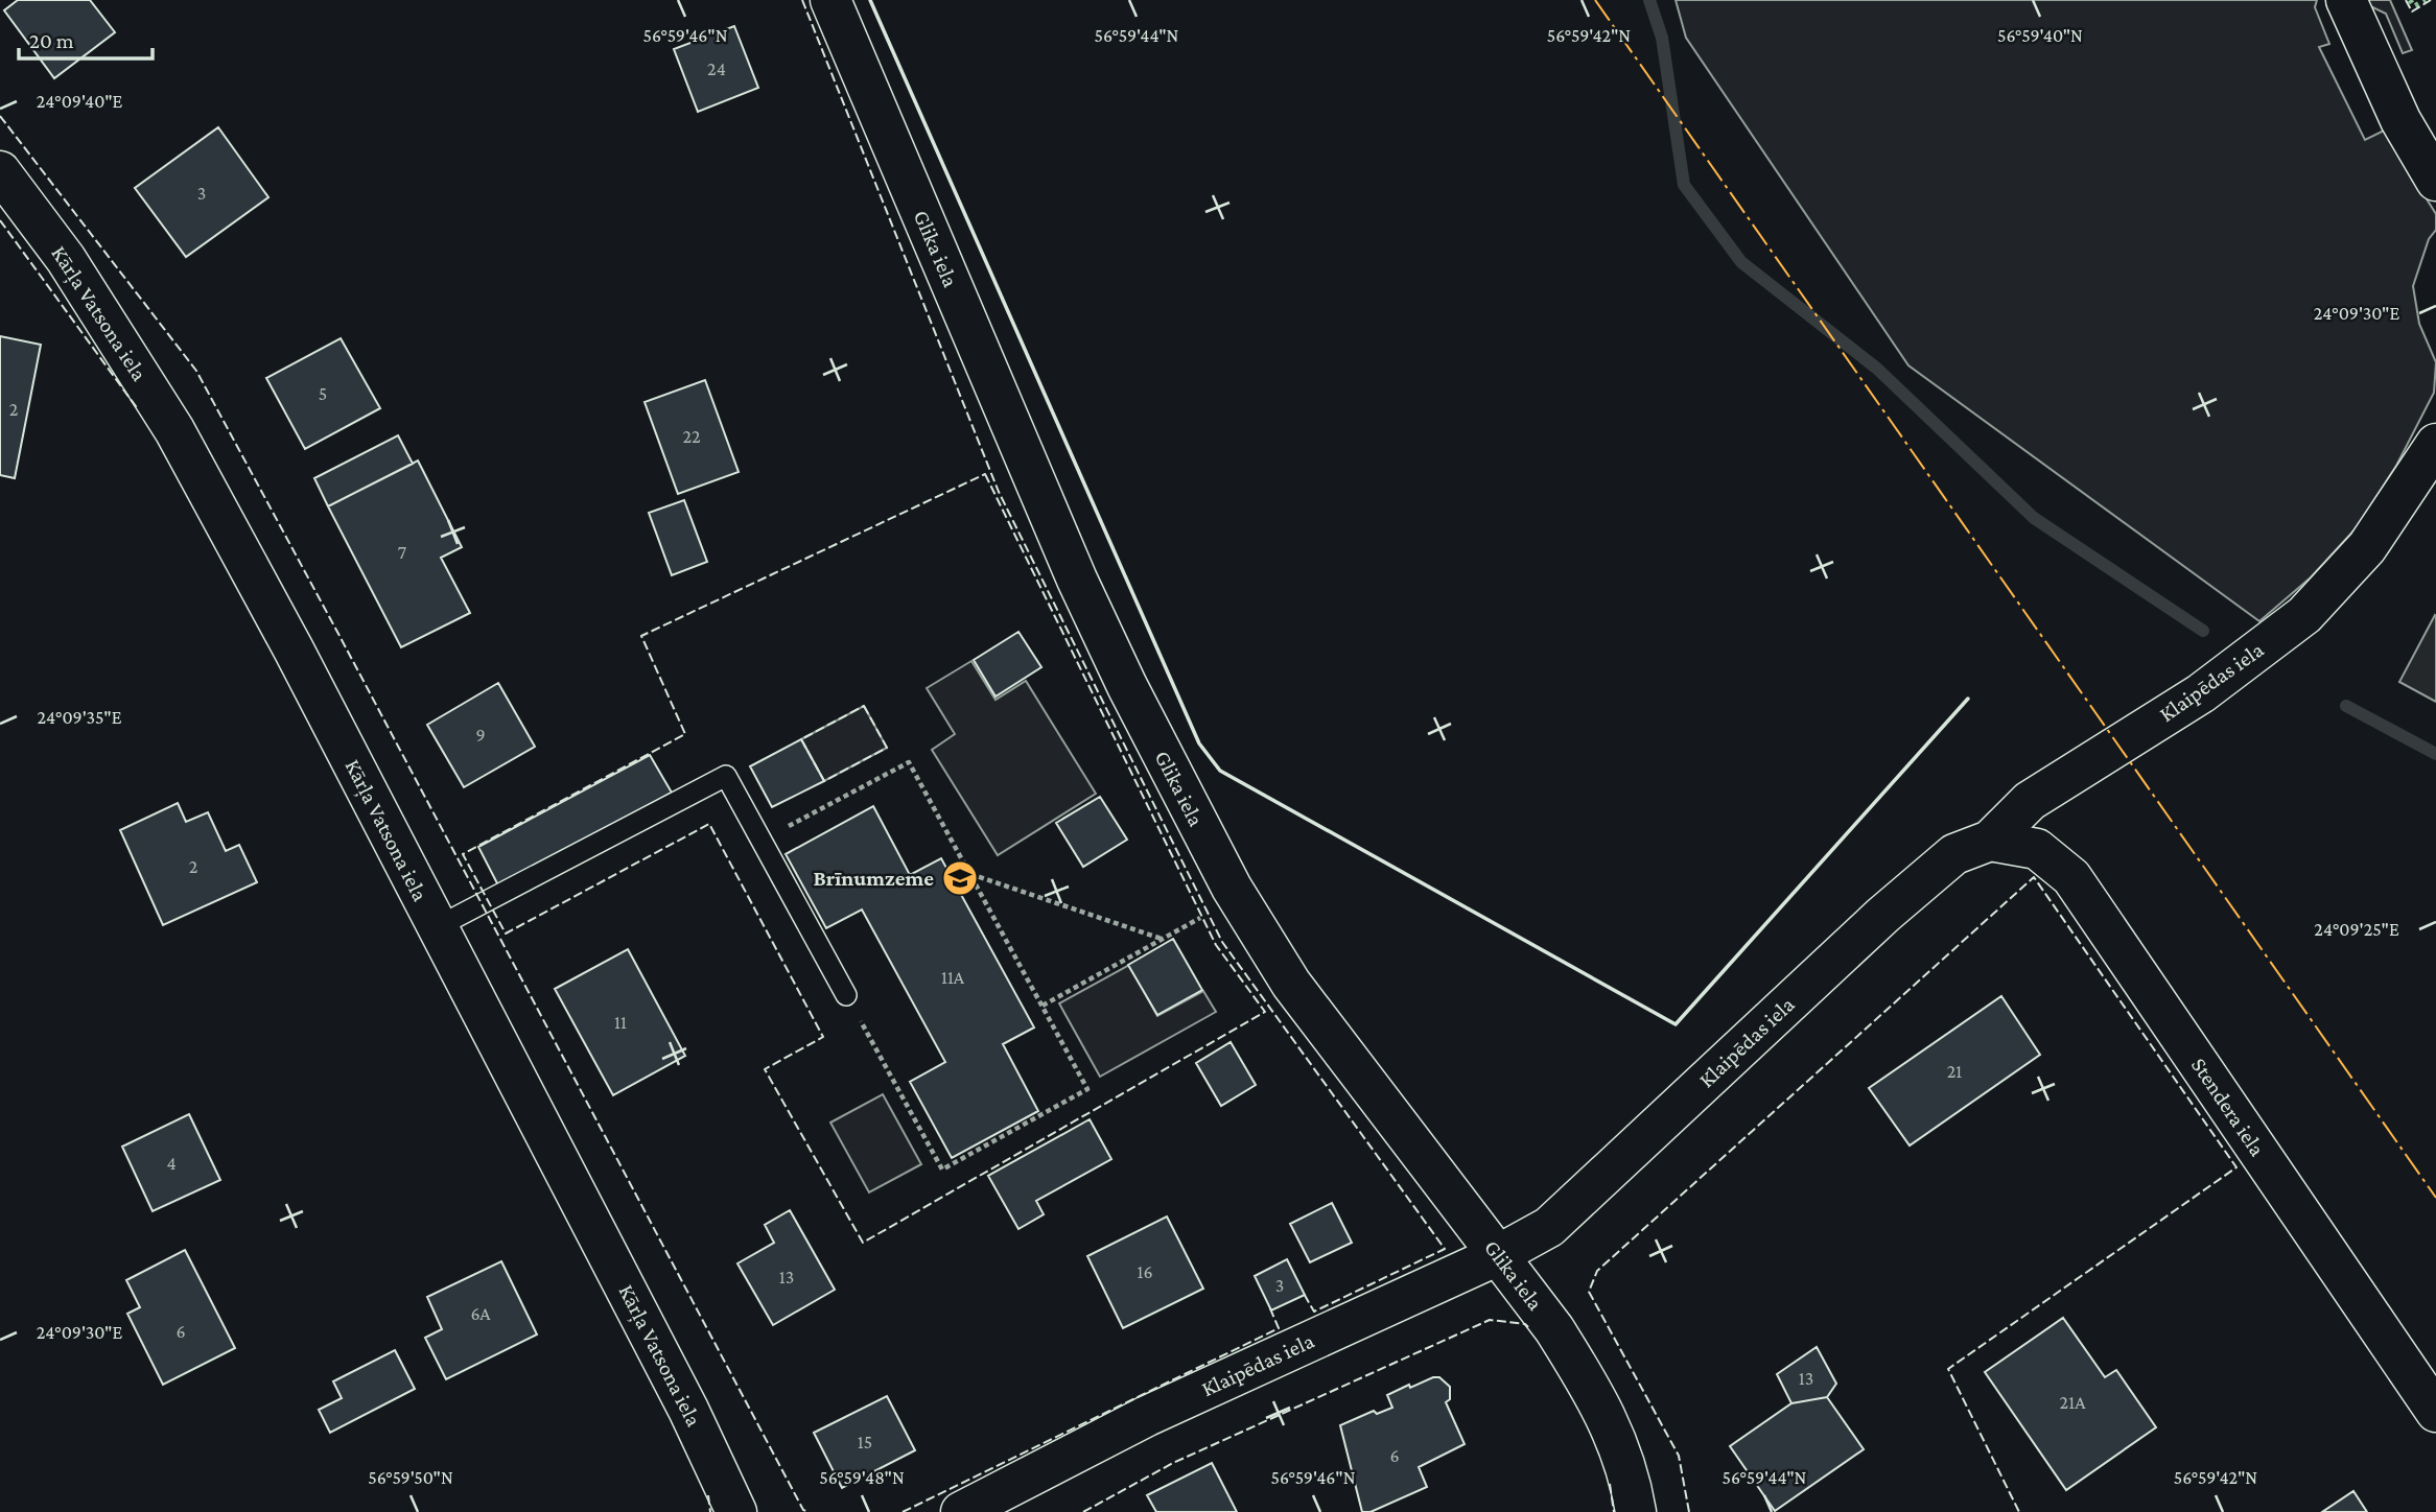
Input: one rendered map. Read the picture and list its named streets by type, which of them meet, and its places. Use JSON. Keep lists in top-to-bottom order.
{
  "streets": {
    "street": [
      "Glika iela",
      "Kārļa Vatsona iela",
      "Klaipēdas iela",
      "Stendera iela"
    ]
  },
  "crossings": [
    ["Glika iela", "Klaipēdas iela"],
    ["Klaipēdas iela", "Stendera iela"]
  ],
  "places": {
    "school or university": ["Brīnumzeme"]
  },
  "house_numbers": [
    "24",
    "3",
    "5",
    "2",
    "22",
    "7",
    "9",
    "2",
    "11A",
    "11",
    "21",
    "4",
    "16",
    "13",
    "3",
    "6A",
    "6",
    "13",
    "21A",
    "15",
    "6"
  ],
  "scale_bar": "20 m",
  "coordinates": [
    "56°59'46\"N",
    "56°59'44\"N",
    "56°59'42\"N",
    "56°59'40\"N",
    "24°09'40\"E",
    "24°09'30\"E",
    "24°09'35\"E",
    "24°09'25\"E",
    "56°59'50\"N",
    "56°59'48\"N"
  ]
}
